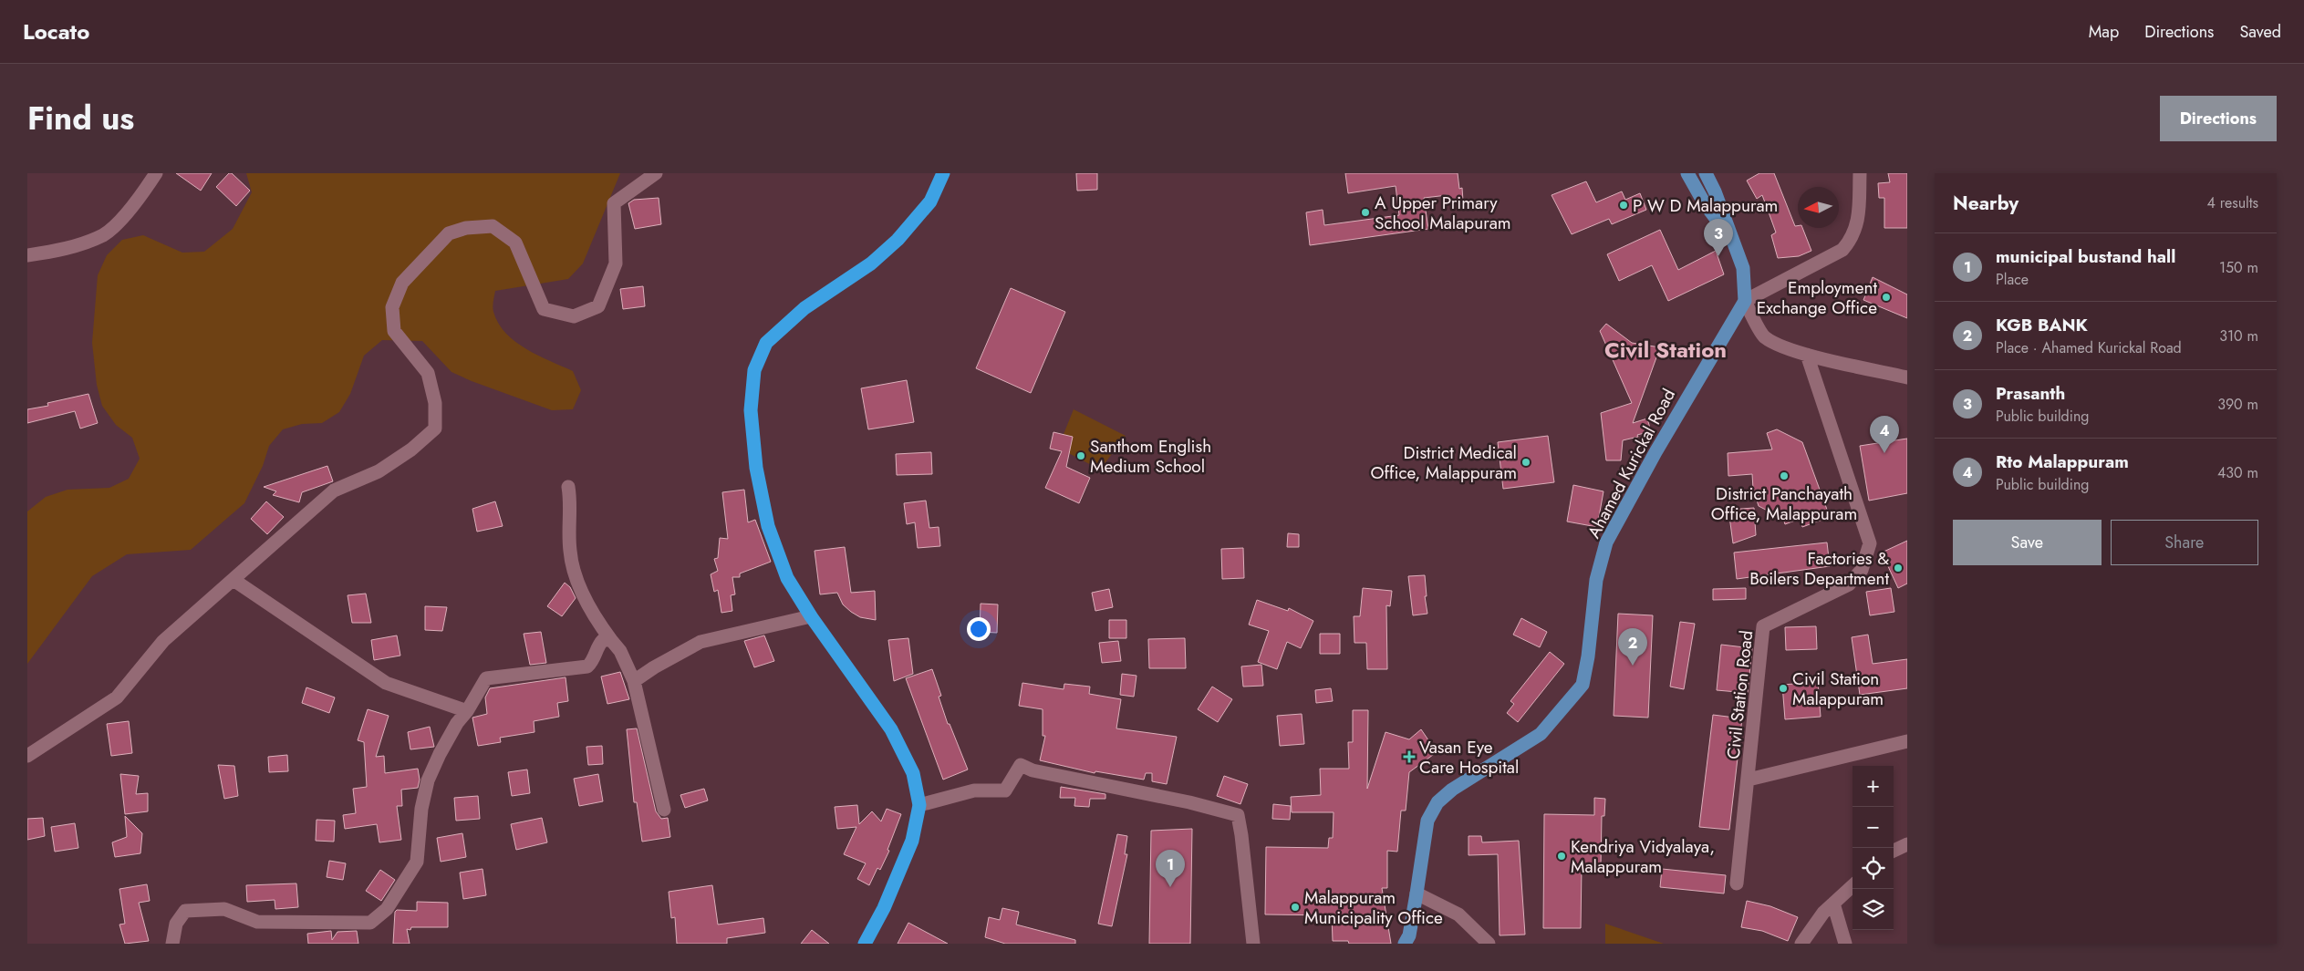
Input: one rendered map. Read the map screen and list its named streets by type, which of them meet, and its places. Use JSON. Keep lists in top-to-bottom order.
{
  "streets": {
    "main road": ["Ahamed Kurickal Road"],
    "street": ["Civil Station Road"]
  },
  "districts": ["Civil Station"],
  "places": {
    "other": [
      "P W D Malappuram",
      "A Upper Primary School Malapuram",
      "Employment Exchange Office",
      "Santhom English Medium School",
      "District Medical Office, Malappuram",
      "District Panchayath Office, Malappuram",
      "Factories & Boilers Department",
      "Civil Station Malappuram",
      "Kendriya Vidyalaya, Malappuram",
      "Malappuram Municipality Office"
    ],
    "health": ["Vasan Eye Care Hospital"]
  },
  "north": "left",
  "page": {
    "header": "Locato",
    "nav": ["Map", "Directions", "Saved"],
    "title": "Find us",
    "buttons": [
      "Directions",
      ["Save", "Share"]
    ],
    "heading": ["Nearby", "4 results"],
    "pins": [
      "3",
      "4",
      "2",
      "1"
    ],
    "list": [
      {
        "mark": "1",
        "name": "municipal bustand hall",
        "note": "Place",
        "value": "150 m"
      },
      {
        "mark": "2",
        "name": "KGB BANK",
        "note": "Place · Ahamed Kurickal Road",
        "value": "310 m"
      },
      {
        "mark": "3",
        "name": "Prasanth",
        "note": "Public building",
        "value": "390 m"
      },
      {
        "mark": "4",
        "name": "Rto Malappuram",
        "note": "Public building",
        "value": "430 m"
      }
    ],
    "map_buttons": ["+", "−"]
  }
}
